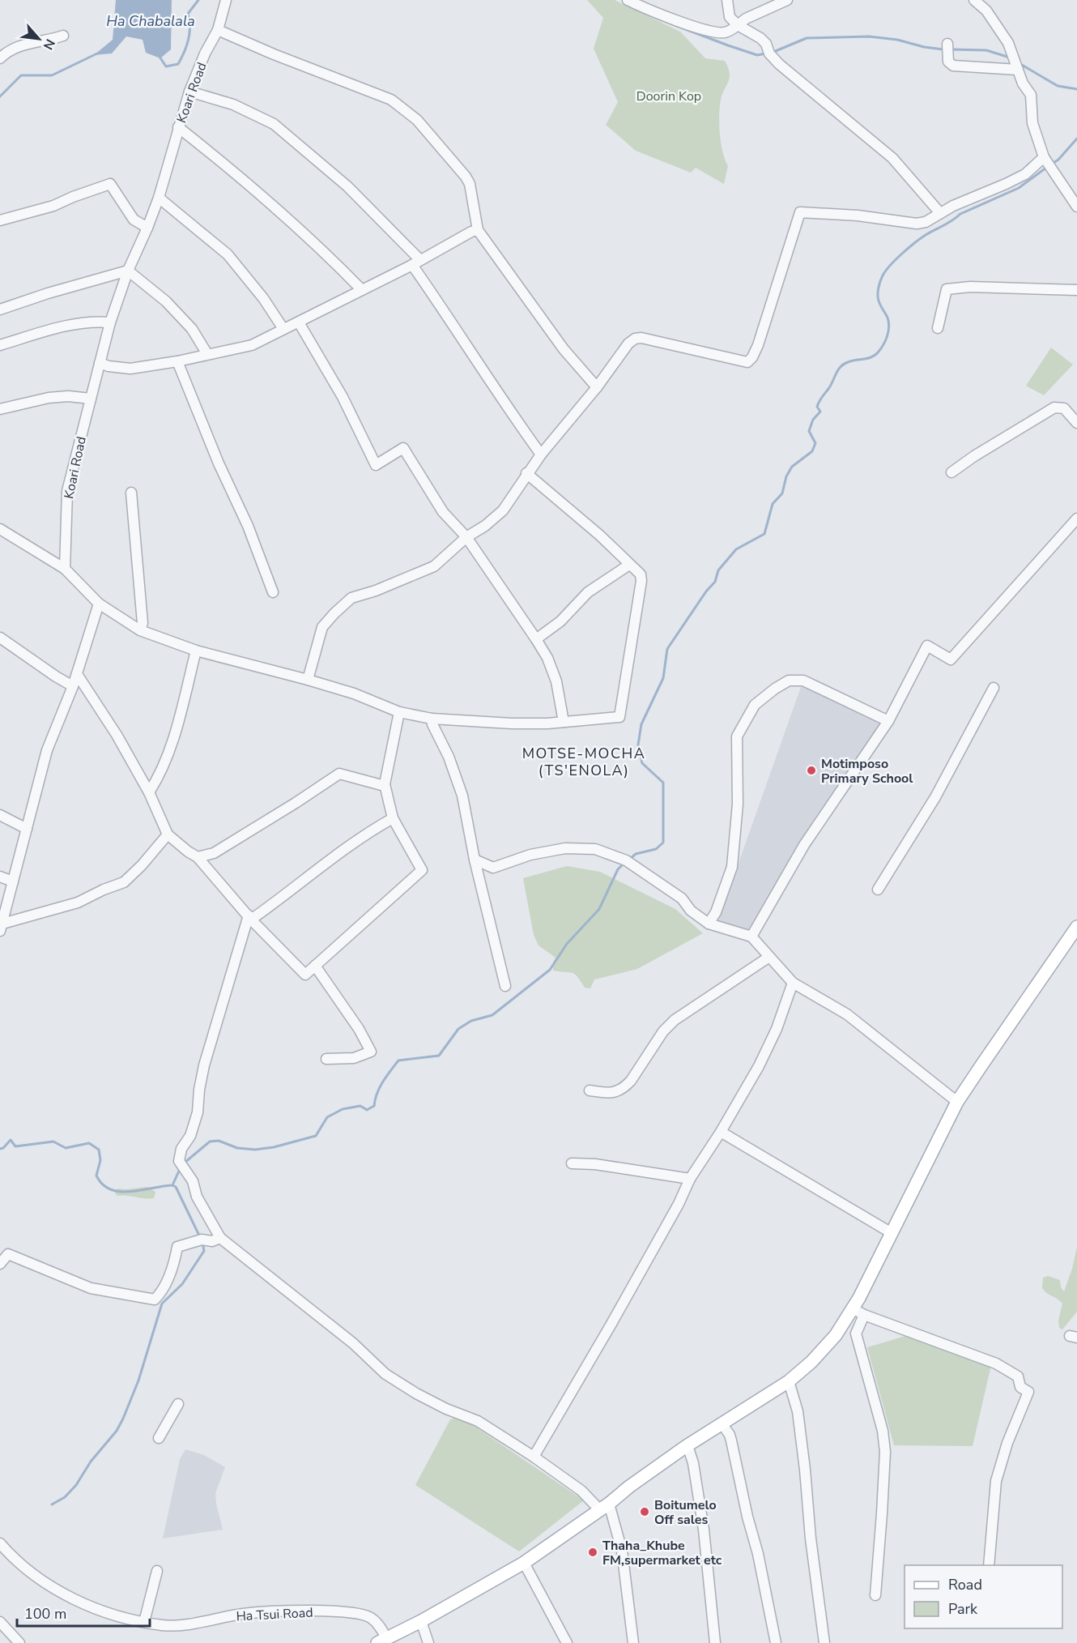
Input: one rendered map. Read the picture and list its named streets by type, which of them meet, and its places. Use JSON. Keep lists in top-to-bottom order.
{
  "streets": {
    "street": ["Koari Road", "Ha Tsui Road"]
  },
  "districts": ["MOTSE-MOCHA (TS'ENOLA)"],
  "water": ["Ha Chabalala"],
  "parks": ["Doorin Kop"],
  "places": ["Motimposo Primary School", "Boitumelo Off sales", "Thaha_Khube FM,supermarket etc"],
  "legend": ["Road", "Park"],
  "scale_bar": "100 m",
  "north": "bottom right"
}
